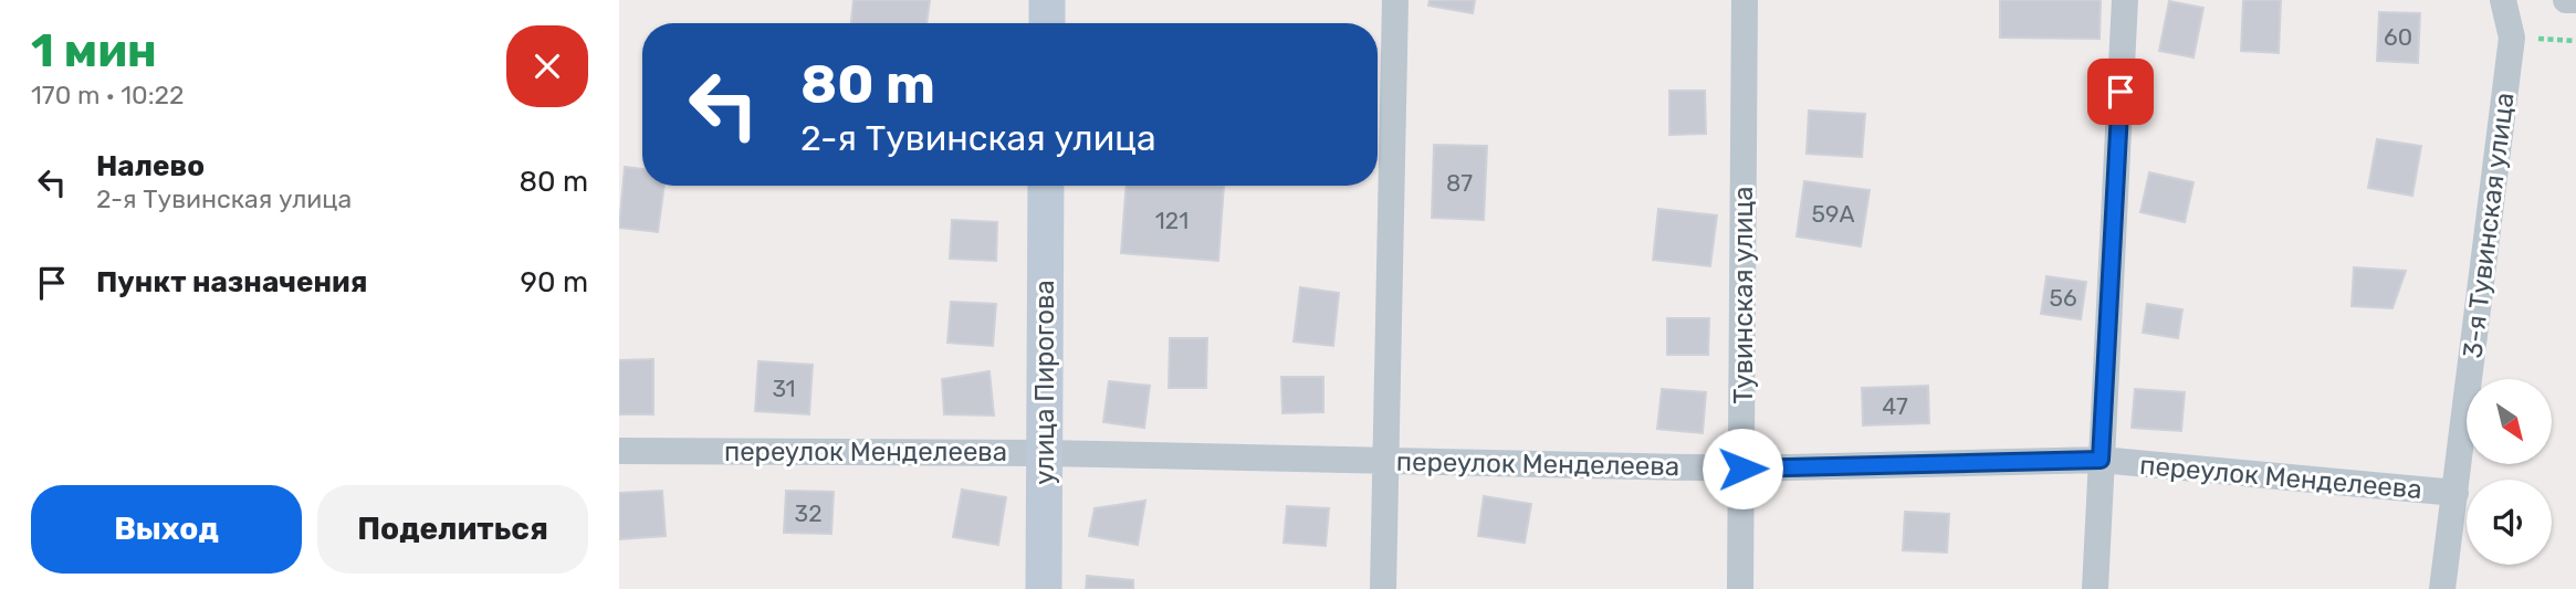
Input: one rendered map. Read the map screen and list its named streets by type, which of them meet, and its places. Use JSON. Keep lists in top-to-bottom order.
{
  "streets": {
    "main road": ["улица Пирогова"],
    "street": ["3-я Тувинская улица", "Тувинская улица", "переулок Менделеева"]
  },
  "crossings": [
    ["3-я Тувинская улица", "переулок Менделеева"],
    ["Тувинская улица", "переулок Менделеева"],
    ["улица Пирогова", "переулок Менделеева"]
  ],
  "house_numbers": [
    "60",
    "87",
    "59А",
    "121",
    "56",
    "31",
    "47",
    "32"
  ],
  "north": "bottom right",
  "page": {
    "heading": ["1 мин", "170 m · 10:22"],
    "turn": ["80 m", "2-я Тувинская улица"],
    "list": [
      {
        "name": "Налево",
        "note": "2-я Тувинская улица",
        "value": "80 m"
      },
      {
        "name": "Пункт назначения",
        "value": "90 m"
      }
    ],
    "buttons": ["Выход", "Поделиться"]
  }
}
